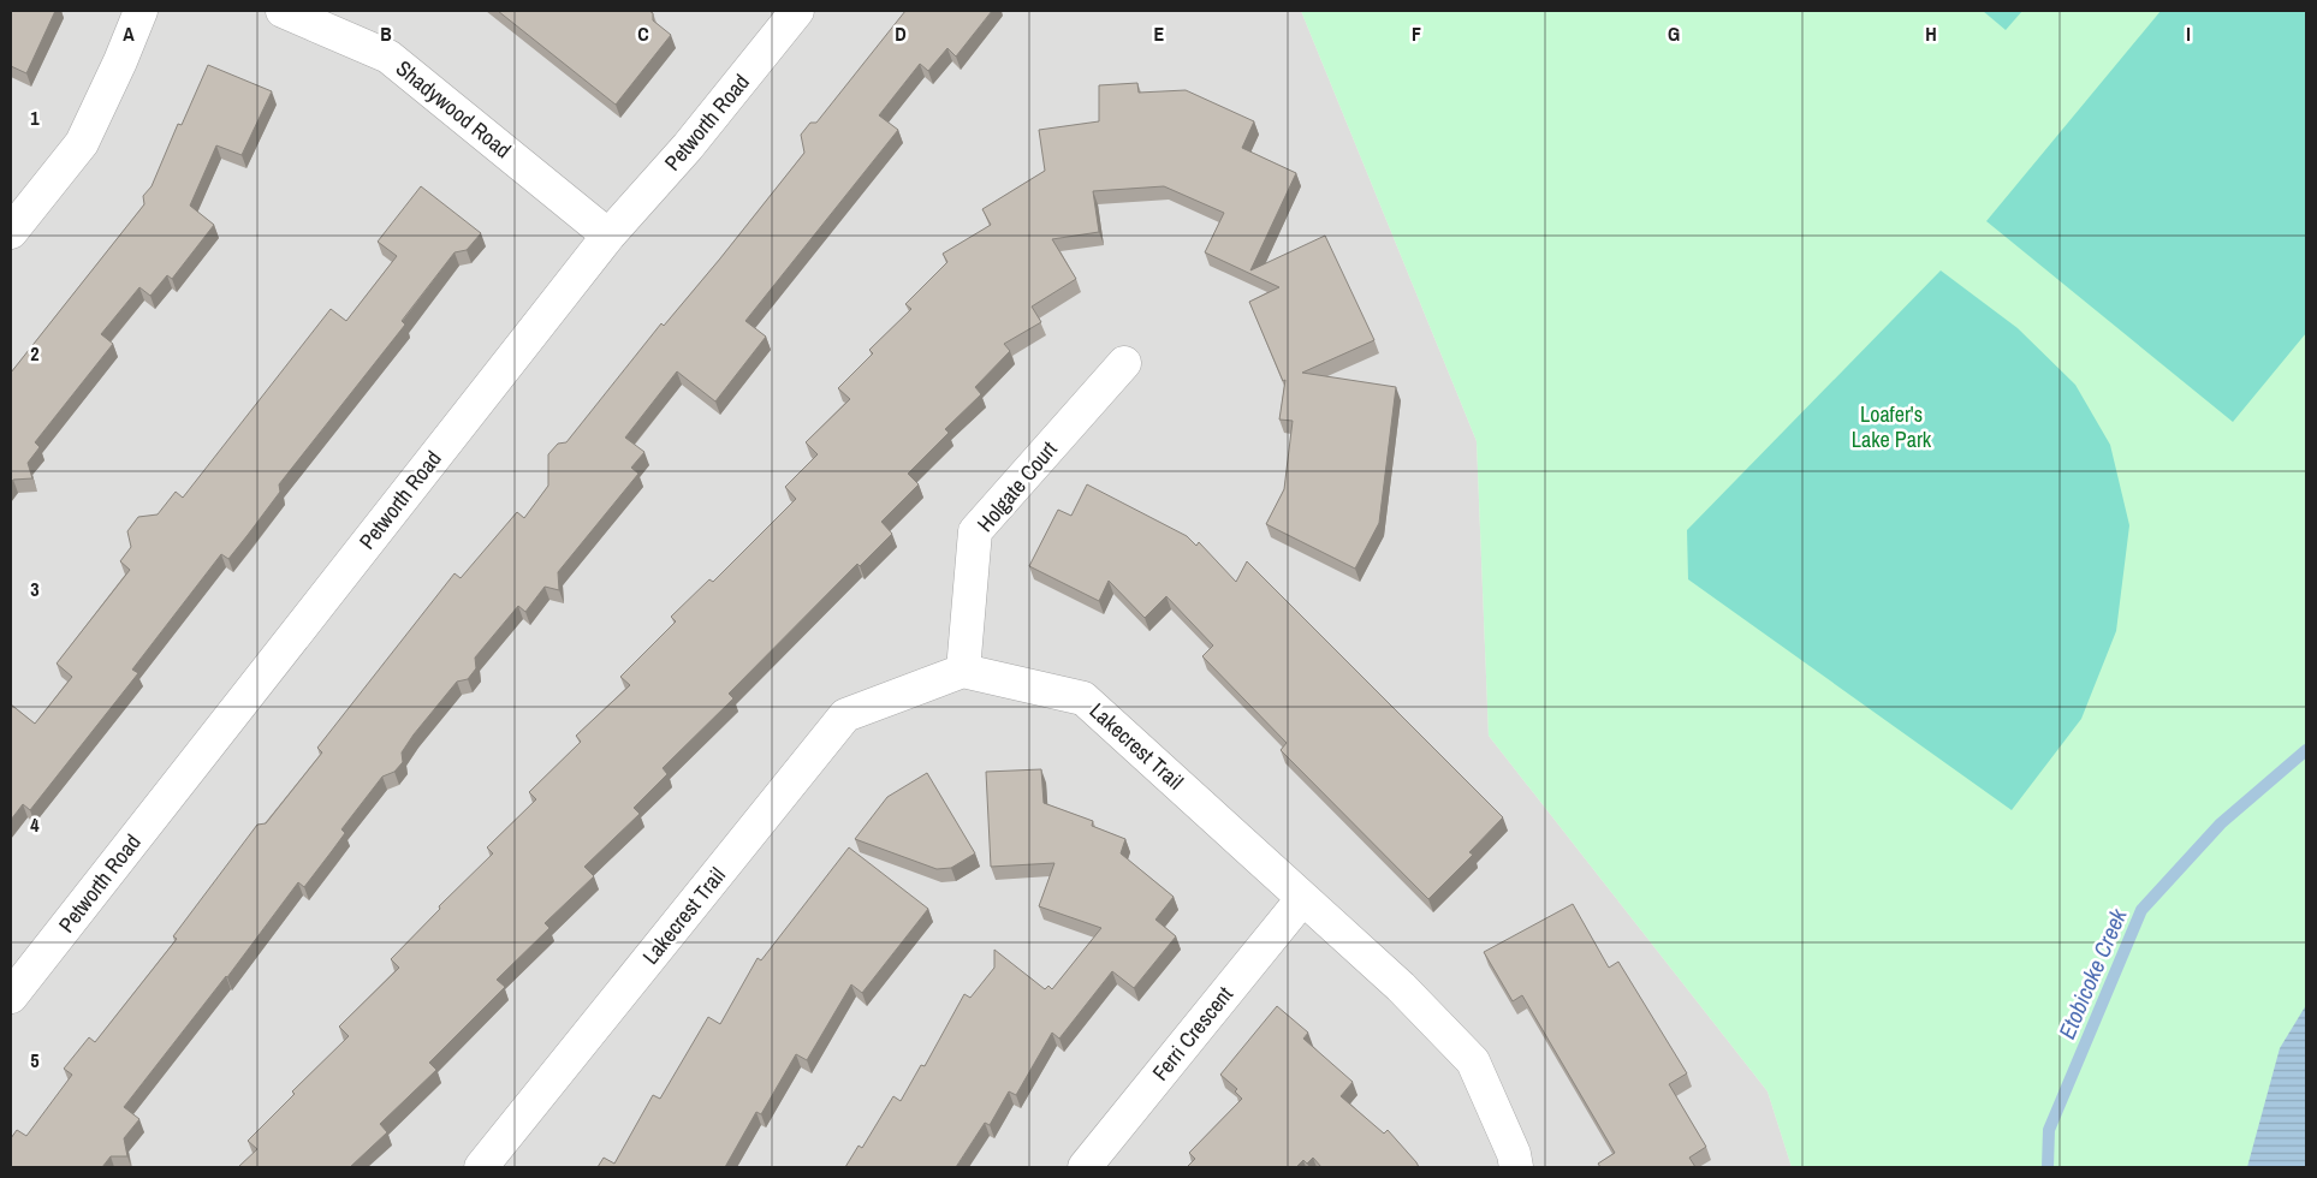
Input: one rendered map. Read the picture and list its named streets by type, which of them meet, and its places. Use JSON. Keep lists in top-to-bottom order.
{
  "streets": {
    "street": [
      "Shadywood Road",
      "Petworth Road",
      "Holgate Court",
      "Lakecrest Trail",
      "Ferri Crescent"
    ]
  },
  "crossings": [
    ["Shadywood Road", "Petworth Road"],
    ["Holgate Court", "Lakecrest Trail"],
    ["Lakecrest Trail", "Ferri Crescent"]
  ],
  "water": ["Etobicoke Creek"],
  "parks": ["Loafer's Lake Park"],
  "grid": {
    "columns": [
      "A",
      "B",
      "C",
      "D",
      "E",
      "F",
      "G",
      "H",
      "I"
    ],
    "rows": [
      "1",
      "2",
      "3",
      "4",
      "5"
    ]
  }
}
